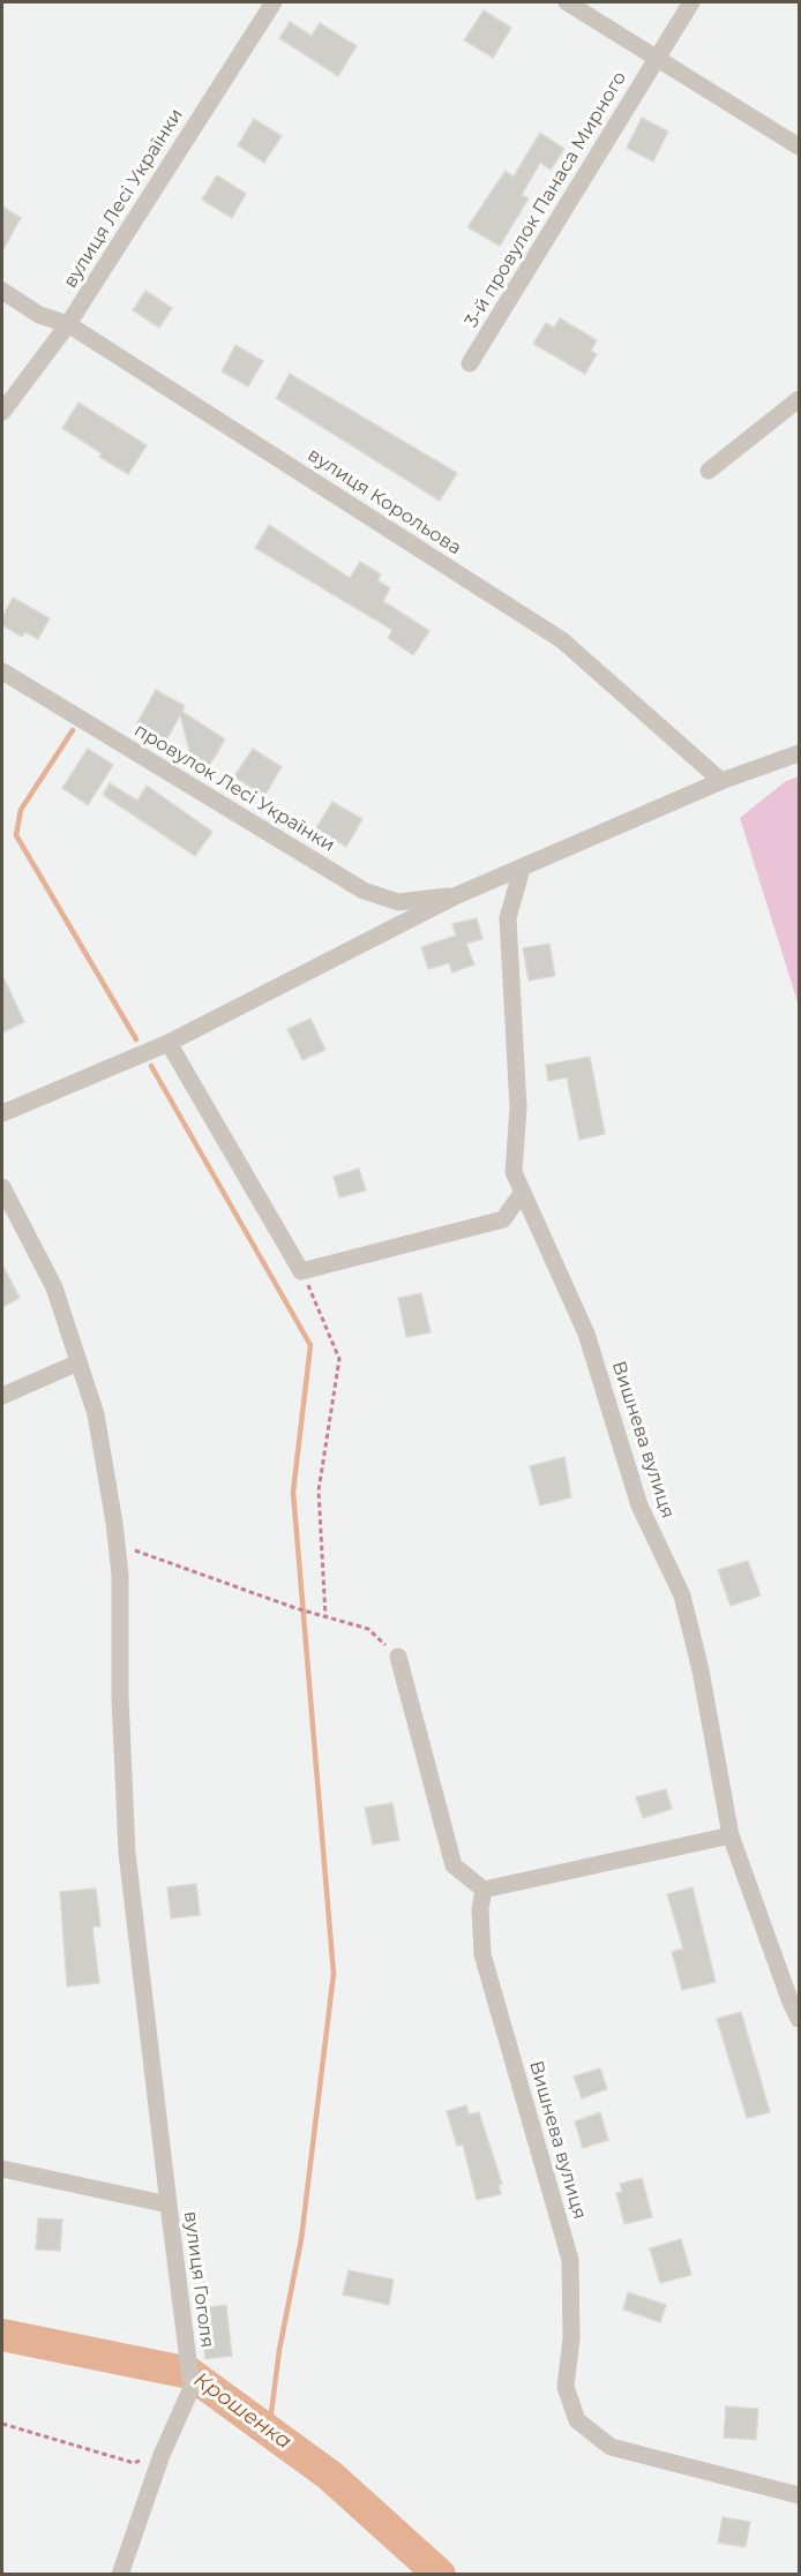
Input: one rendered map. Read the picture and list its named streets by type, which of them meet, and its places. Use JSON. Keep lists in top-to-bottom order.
{
  "streets": {
    "street": [
      "вулиця Лесі Українки",
      "3-й провулок Панаса Мирного",
      "вулиця Корольова",
      "провулок Лесі Українки",
      "Вишнева вулиця",
      "вулиця Гоголя"
    ]
  },
  "crossings": [
    ["вулиця Лесі Українки", "вулиця Корольова"]
  ],
  "water": ["Крошенка"]
}
